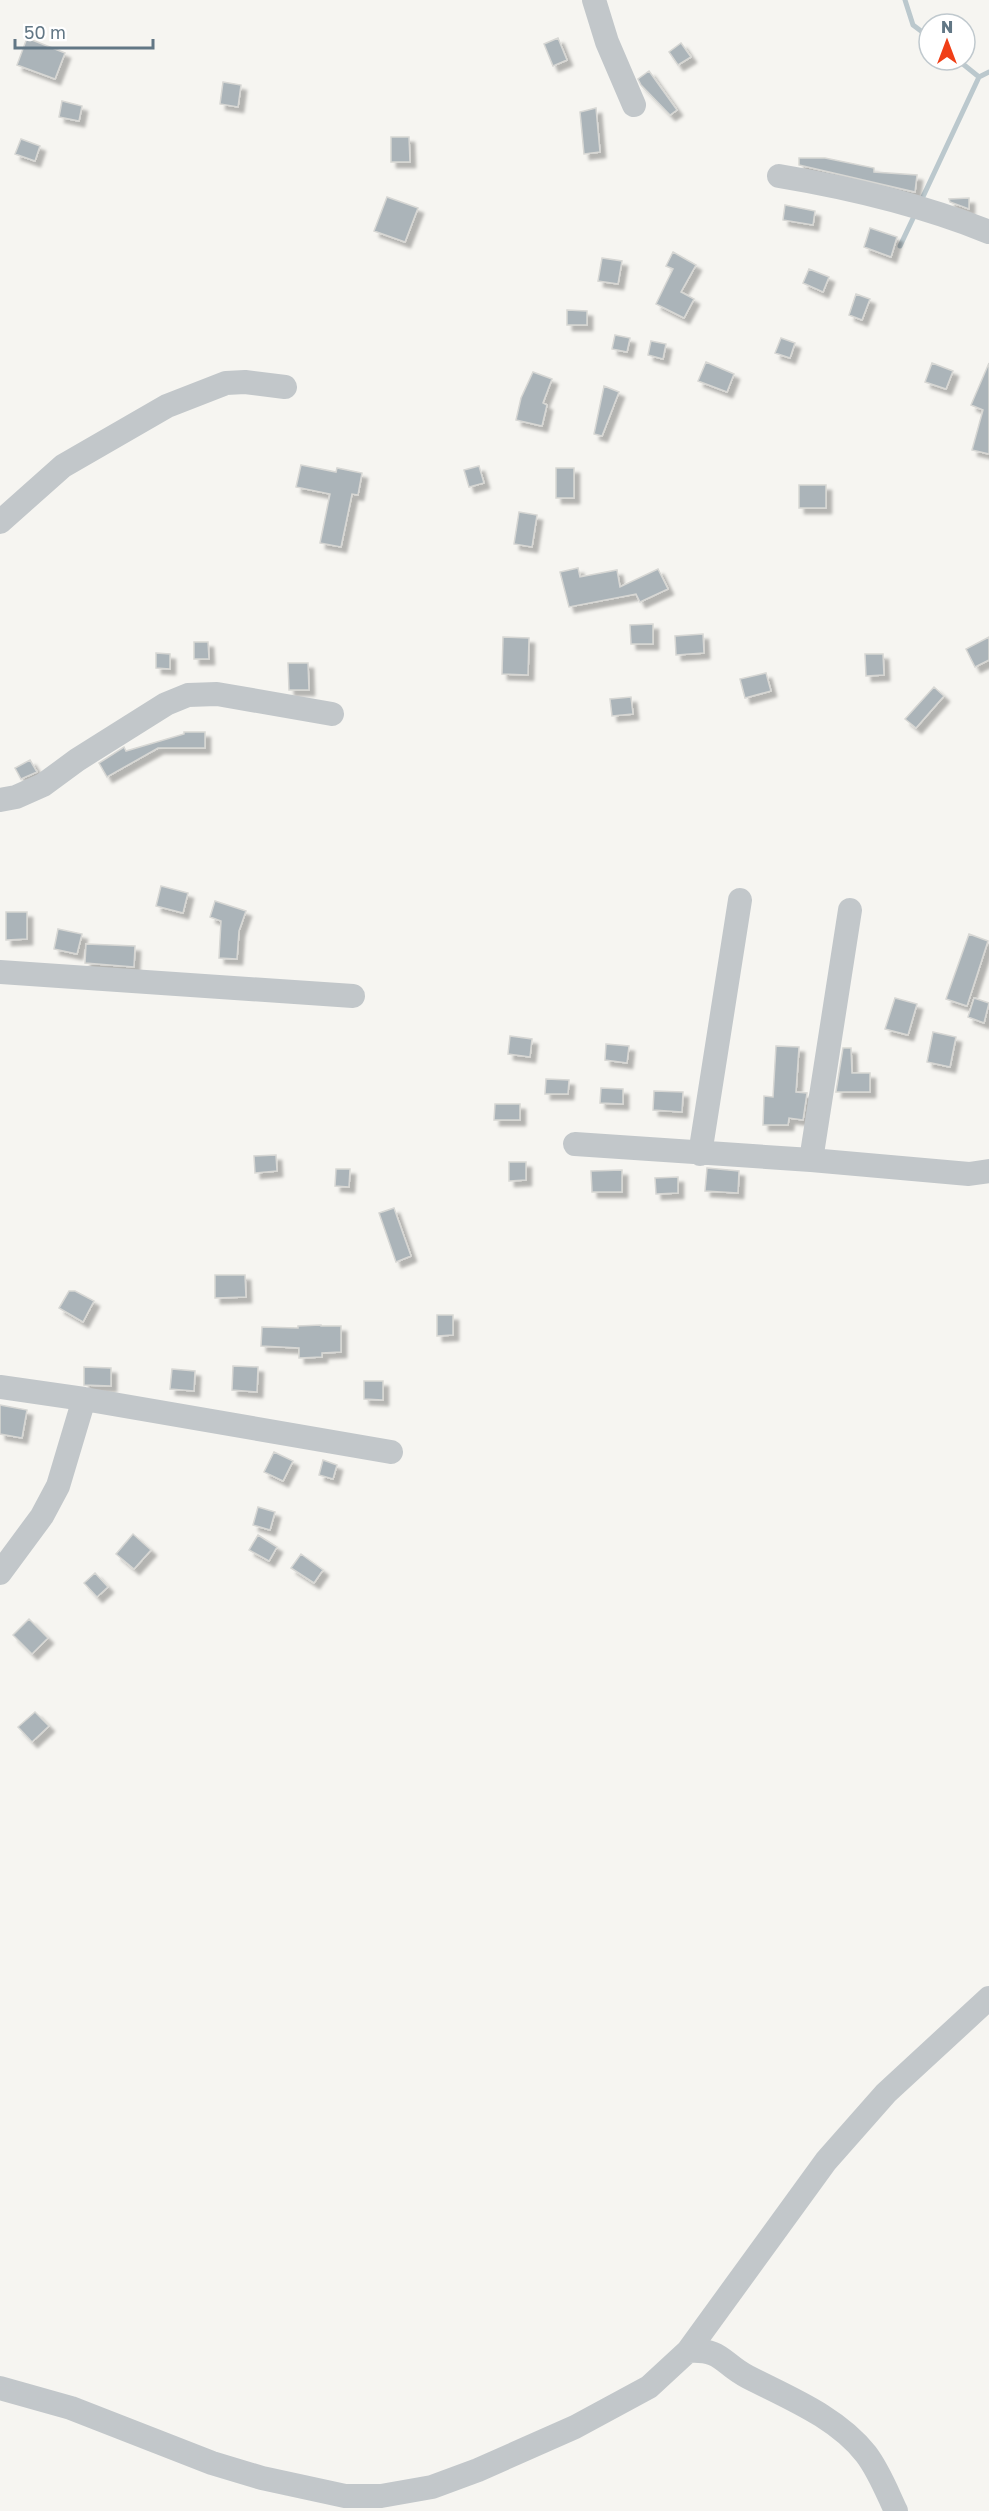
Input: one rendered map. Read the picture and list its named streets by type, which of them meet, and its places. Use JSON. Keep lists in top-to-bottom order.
{
  "scale_bar": "50 m",
  "north": "top"
}
